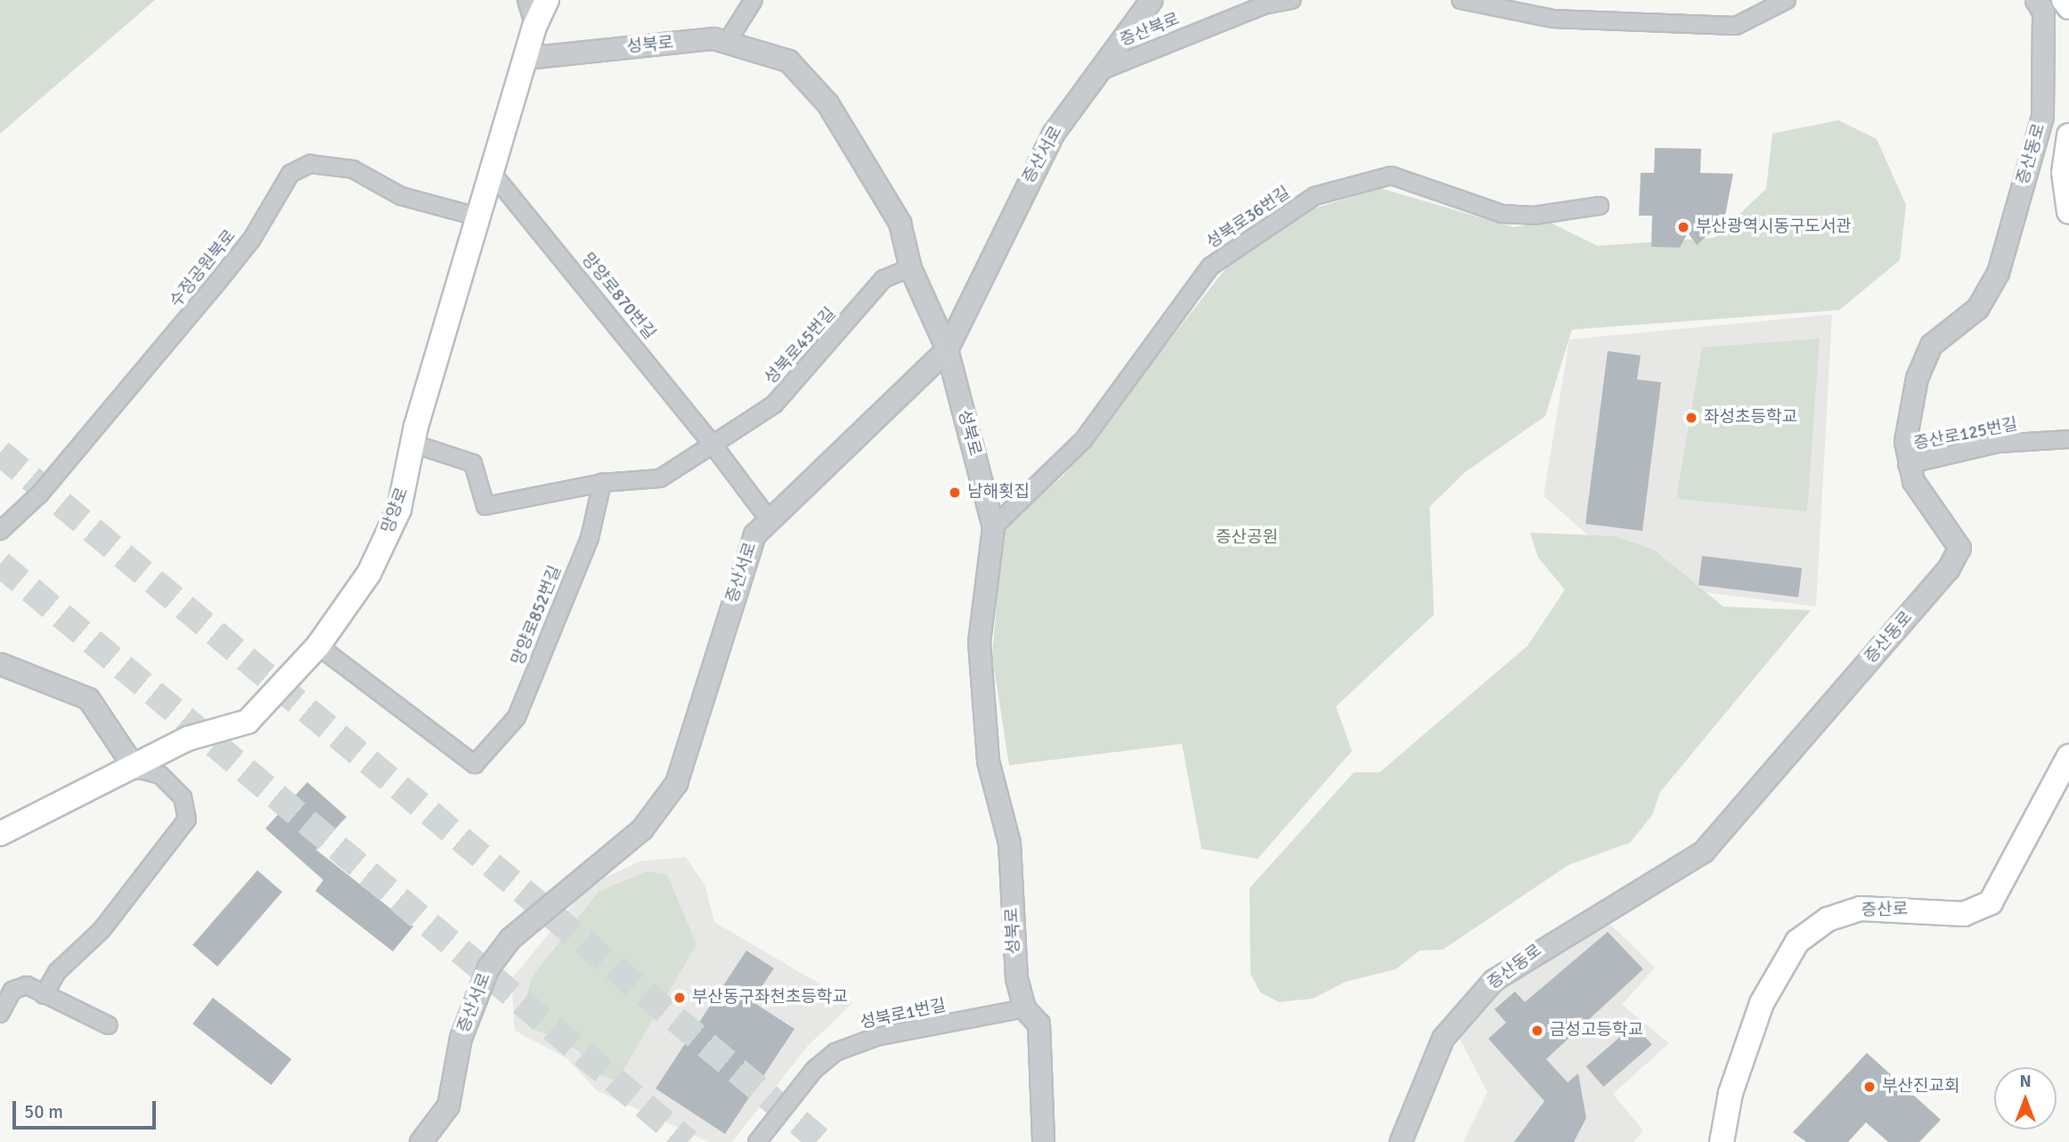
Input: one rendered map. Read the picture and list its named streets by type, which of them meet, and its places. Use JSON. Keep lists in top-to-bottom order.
{
  "streets": {
    "main road": ["망양로", "증산로"],
    "street": [
      "증산북로",
      "성북로",
      "증산동로",
      "증산서로",
      "성북로36번길",
      "수정공원북로",
      "망양로870번길",
      "성북로45번길",
      "증산로125번길",
      "망양로852번길",
      "성북로1번길"
    ]
  },
  "crossings": [
    ["증산북로", "증산서로"],
    ["성북로", "증산서로"],
    ["성북로", "성북로36번길"],
    ["성북로", "성북로45번길"],
    ["성북로", "망양로"],
    ["성북로", "성북로1번길"],
    ["증산동로", "증산로125번길"],
    ["수정공원북로", "망양로"],
    ["망양로870번길", "성북로45번길"],
    ["망양로870번길", "망양로"],
    ["망양로", "망양로852번길"]
  ],
  "parks": ["증산공원"],
  "places": [
    "부산광역시동구도서관",
    "좌성초등학교",
    "남해횟집",
    "부산동구좌천초등학교",
    "금성고등학교",
    "부산진교회"
  ],
  "scale_bar": "50 m",
  "north": "top"
}
